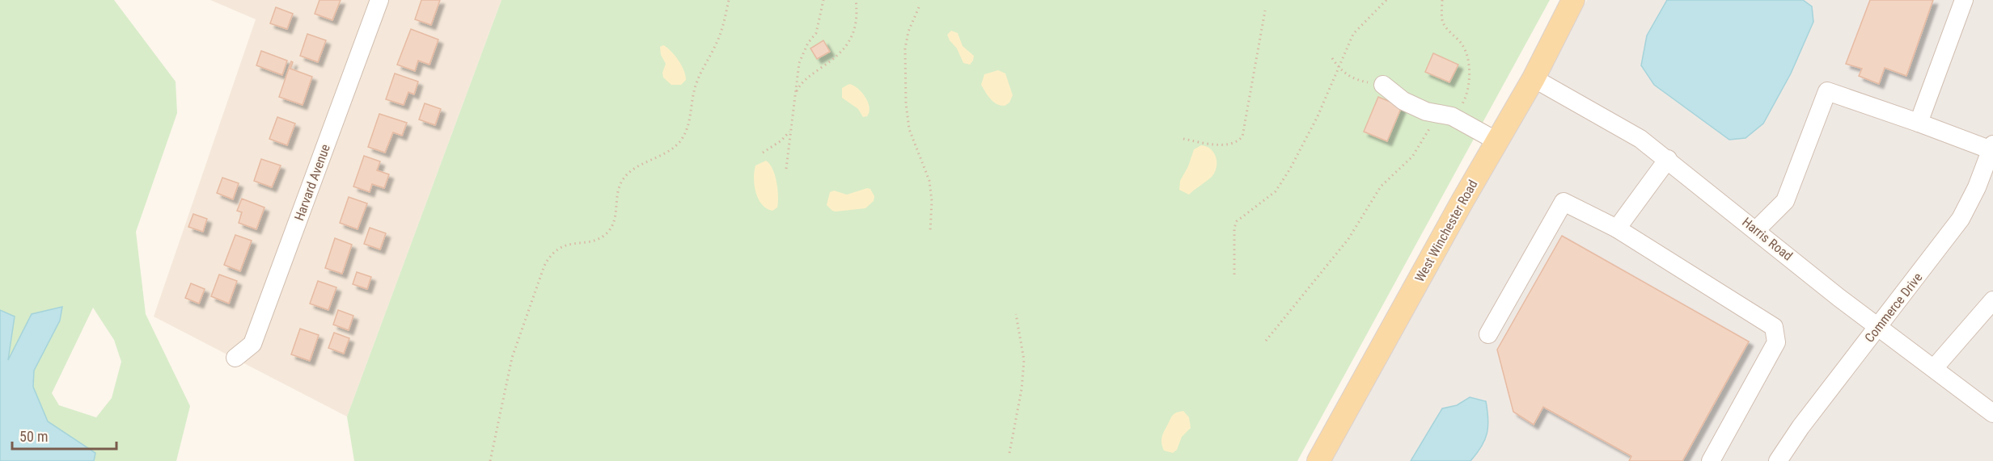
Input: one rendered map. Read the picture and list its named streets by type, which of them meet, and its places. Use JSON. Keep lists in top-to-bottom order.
{
  "streets": {
    "main road": ["West Winchester Road"],
    "street": ["Harvard Avenue", "Harris Road", "Commerce Drive"]
  },
  "crossings": [
    ["West Winchester Road", "Harris Road"],
    ["Harris Road", "Commerce Drive"]
  ],
  "scale_bar": "50 m"
}
